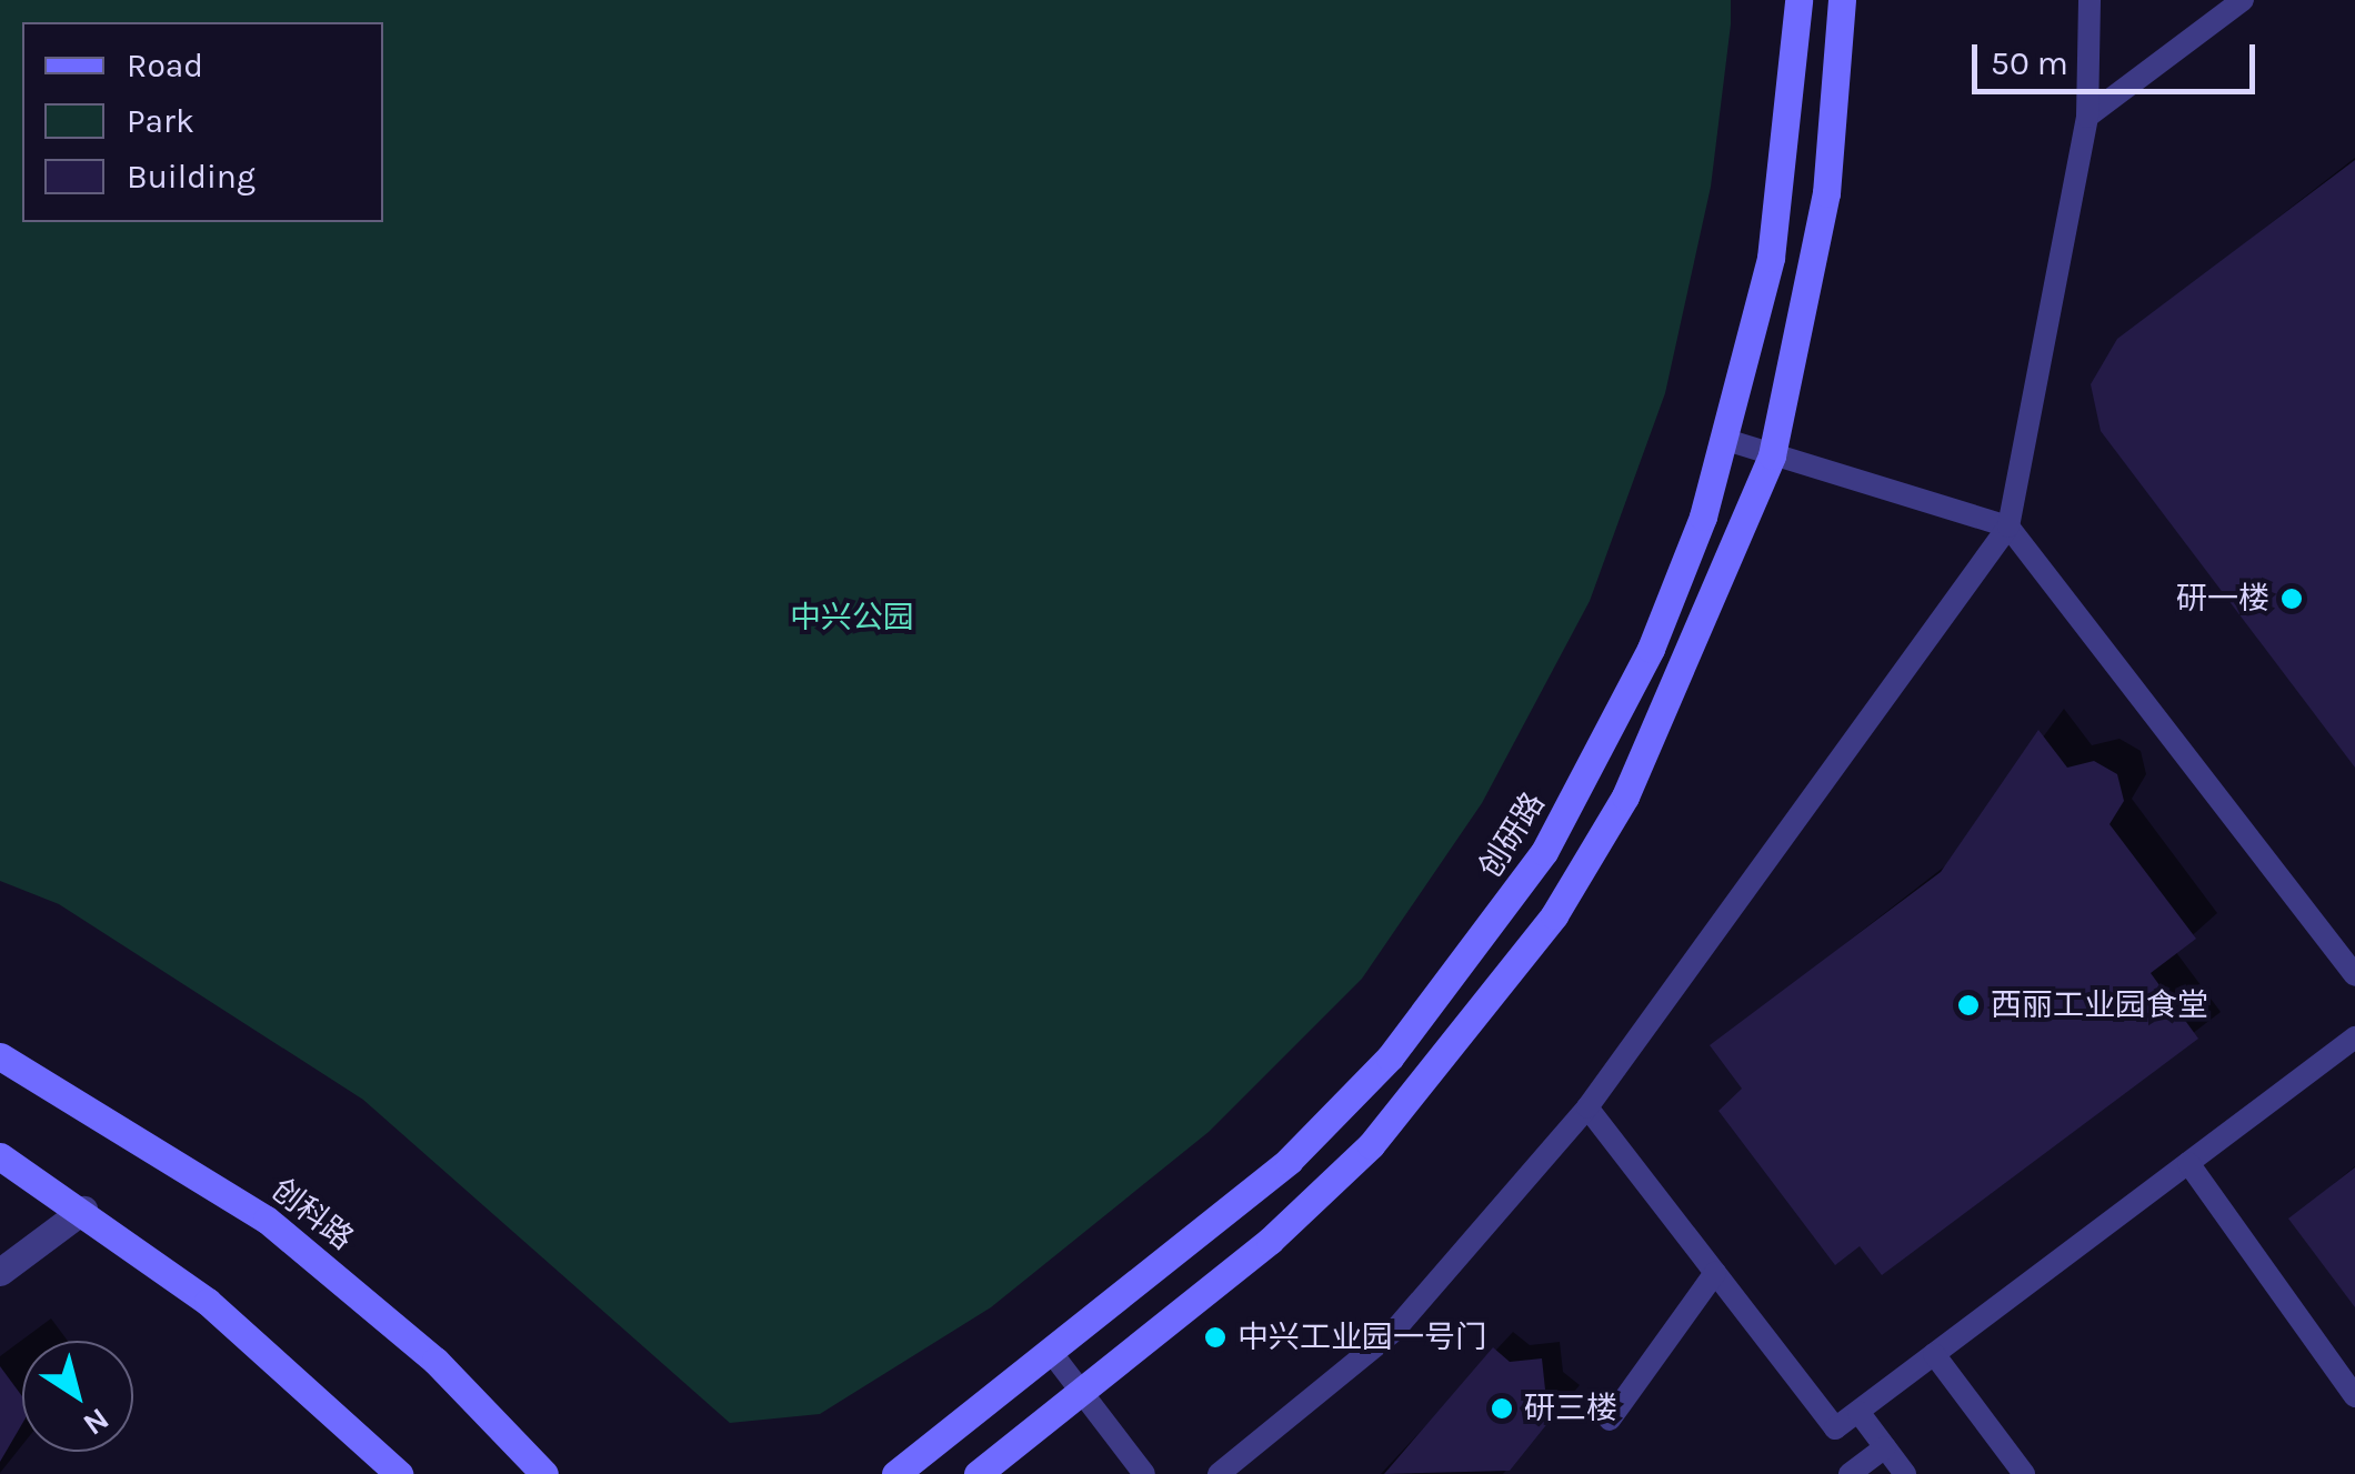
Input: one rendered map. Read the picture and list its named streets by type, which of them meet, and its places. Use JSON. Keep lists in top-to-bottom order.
{
  "streets": {
    "main road": ["创研路", "创科路"]
  },
  "parks": ["中兴公园"],
  "places": [
    "研一楼",
    "西丽工业园食堂",
    "中兴工业园一号门",
    "研三楼"
  ],
  "legend": ["Road", "Park", "Building"],
  "scale_bar": "50 m",
  "north": "bottom right"
}
